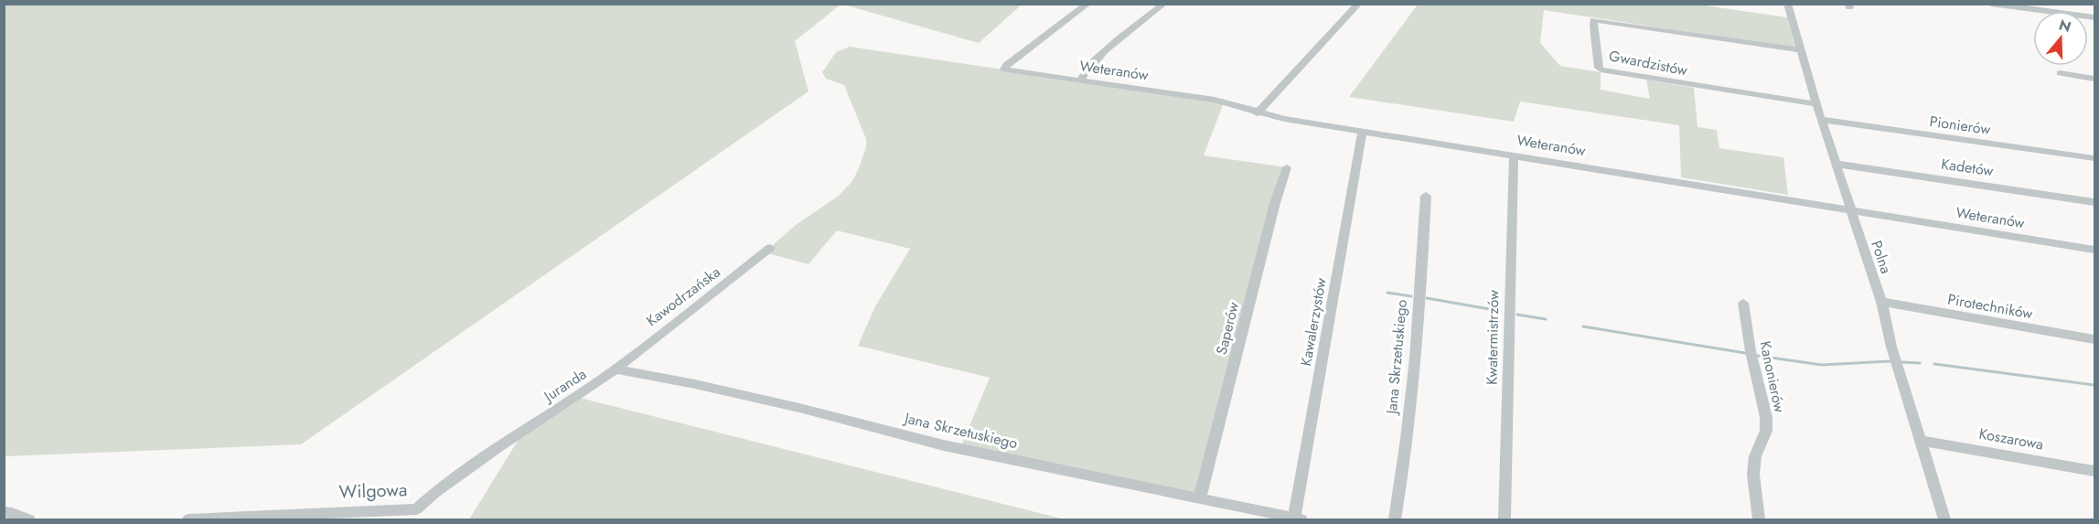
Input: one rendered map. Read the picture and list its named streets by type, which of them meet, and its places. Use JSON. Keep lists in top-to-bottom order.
{
  "streets": {
    "street": [
      "Gwardzistów",
      "Weteranów",
      "Pionierów",
      "Kadetów",
      "Polna",
      "Kawodrzańska",
      "Pirotechników",
      "Kawalerzystów",
      "Saperów",
      "Kwatermistrzów",
      "Jana Skrzetuskiego",
      "Kanonierów",
      "Juranda",
      "Koszarowa",
      "Wilgowa"
    ]
  },
  "crossings": [
    ["Gwardzistów", "Polna"],
    ["Weteranów", "Polna"],
    ["Weteranów", "Kawalerzystów"],
    ["Weteranów", "Kwatermistrzów"],
    ["Pionierów", "Polna"],
    ["Kadetów", "Polna"],
    ["Polna", "Pirotechników"],
    ["Polna", "Koszarowa"],
    ["Kawodrzańska", "Jana Skrzetuskiego"],
    ["Kawodrzańska", "Juranda"],
    ["Kawalerzystów", "Jana Skrzetuskiego"],
    ["Saperów", "Jana Skrzetuskiego"],
    ["Jana Skrzetuskiego", "Juranda"],
    ["Juranda", "Wilgowa"]
  ],
  "north": "top"
}
